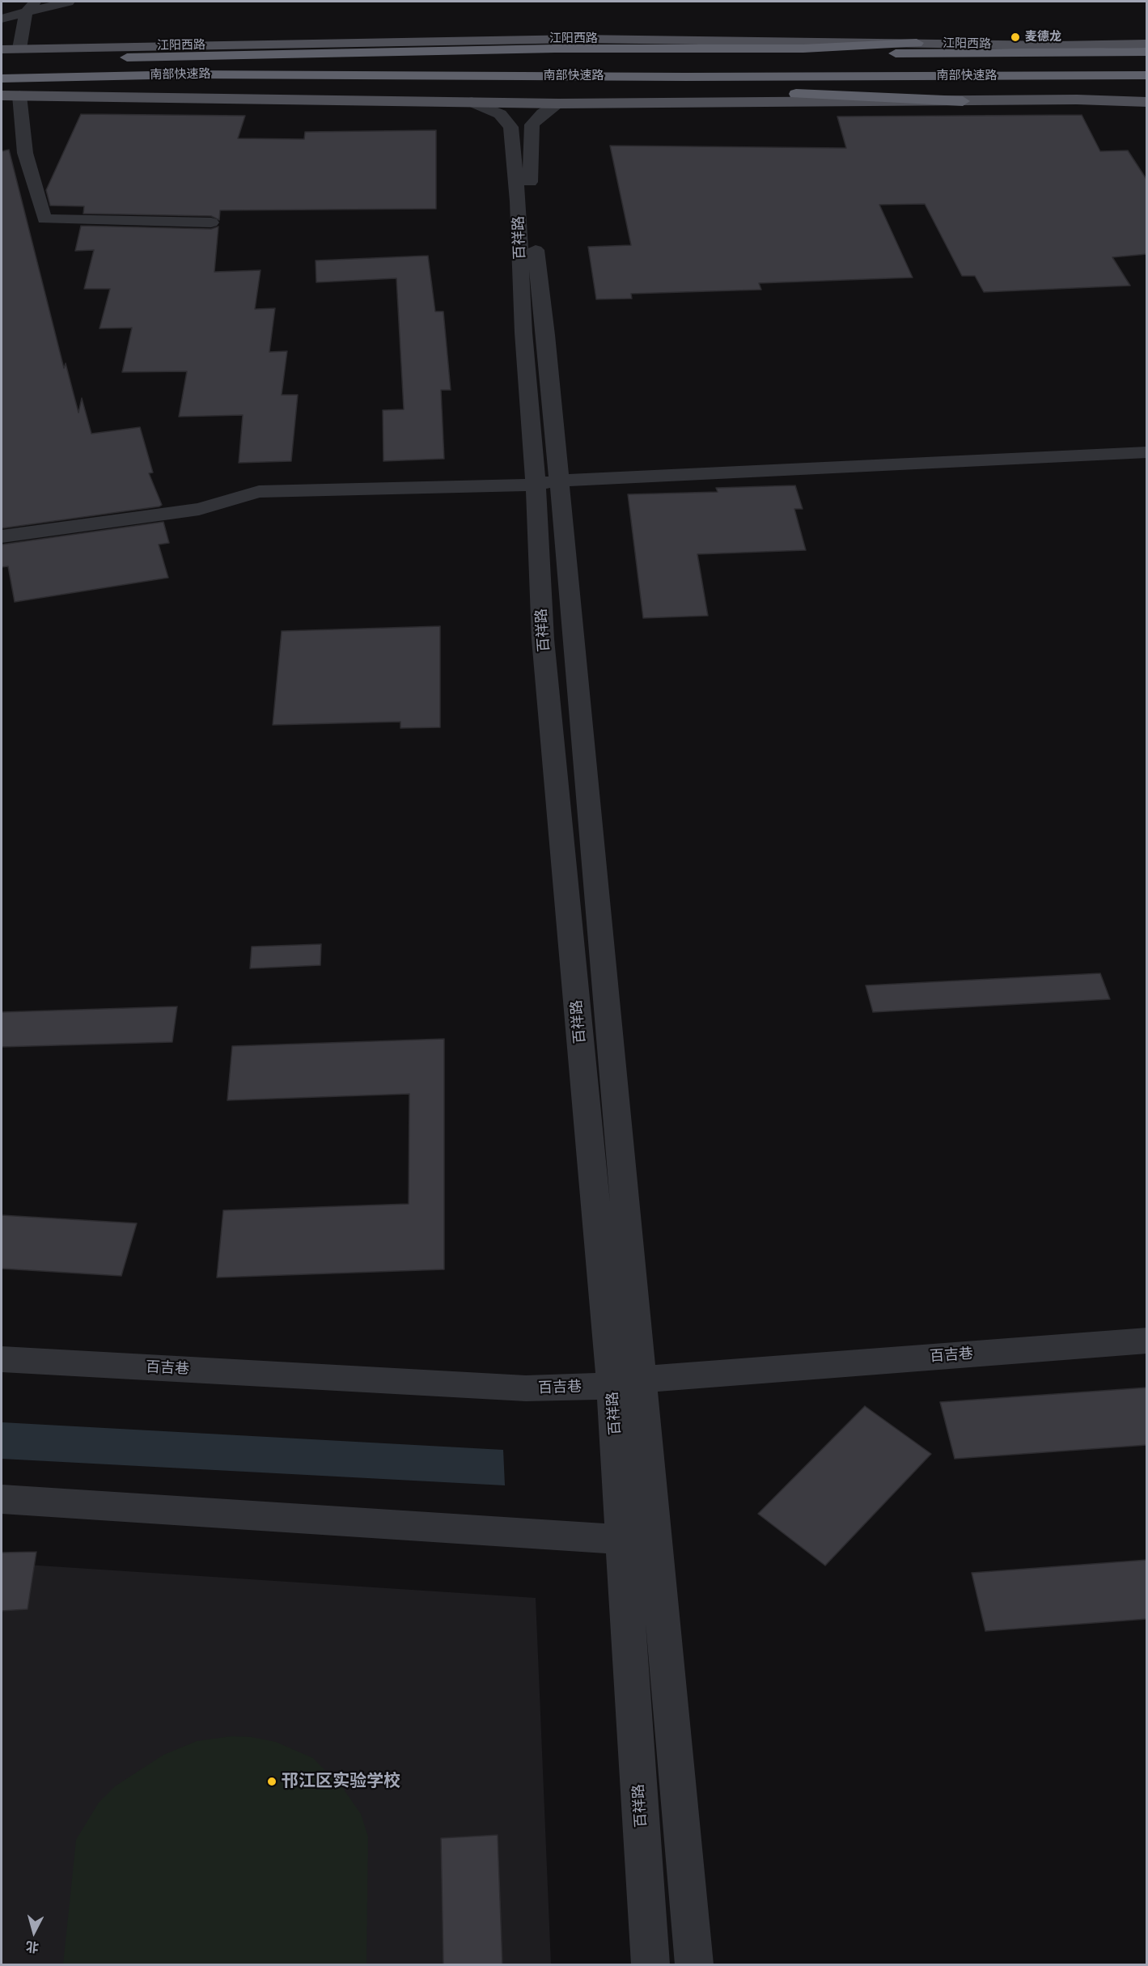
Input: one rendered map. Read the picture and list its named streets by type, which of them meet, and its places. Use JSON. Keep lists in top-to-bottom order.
{
  "streets": {
    "highway": ["南部快速路"],
    "main road": ["江阳西路"],
    "street": ["百祥路", "百吉巷"]
  },
  "crossings": [
    ["江阳西路", "南部快速路"],
    ["百祥路", "百吉巷"]
  ],
  "places": ["麦德龙", "邗江区实验学校"],
  "north": "bottom"
}
